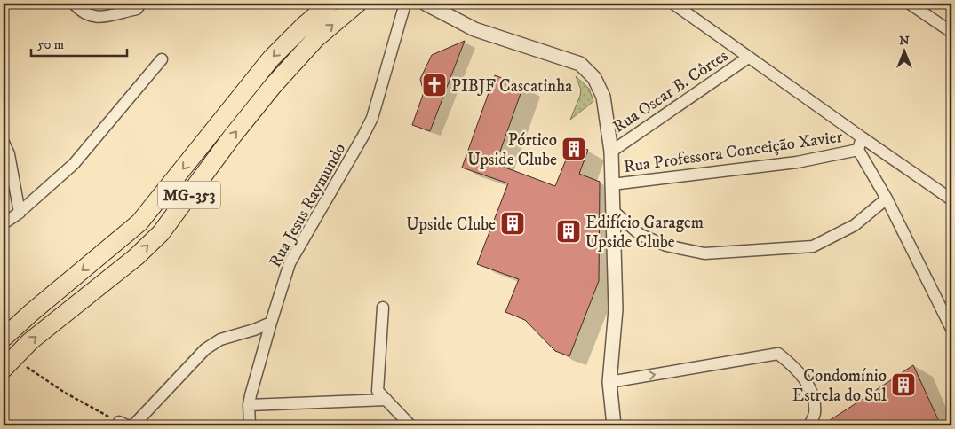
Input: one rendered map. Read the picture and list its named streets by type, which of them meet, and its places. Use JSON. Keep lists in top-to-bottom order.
{
  "streets": {
    "main road": ["MG-353"],
    "street": ["Rua Oscar B. Côrtes", "Rua Professora Conceição Xavier", "Rua Jesus Raymundo"]
  },
  "places": {
    "church": ["PIBJF Cascatinha"],
    "building": [
      "Pórtico Upside Clube",
      "Upside Clube",
      "Edifício Garagem Upside Clube",
      "Condomínio Estrela do Sul"
    ]
  },
  "scale_bar": "50 m",
  "north": "top"
}
